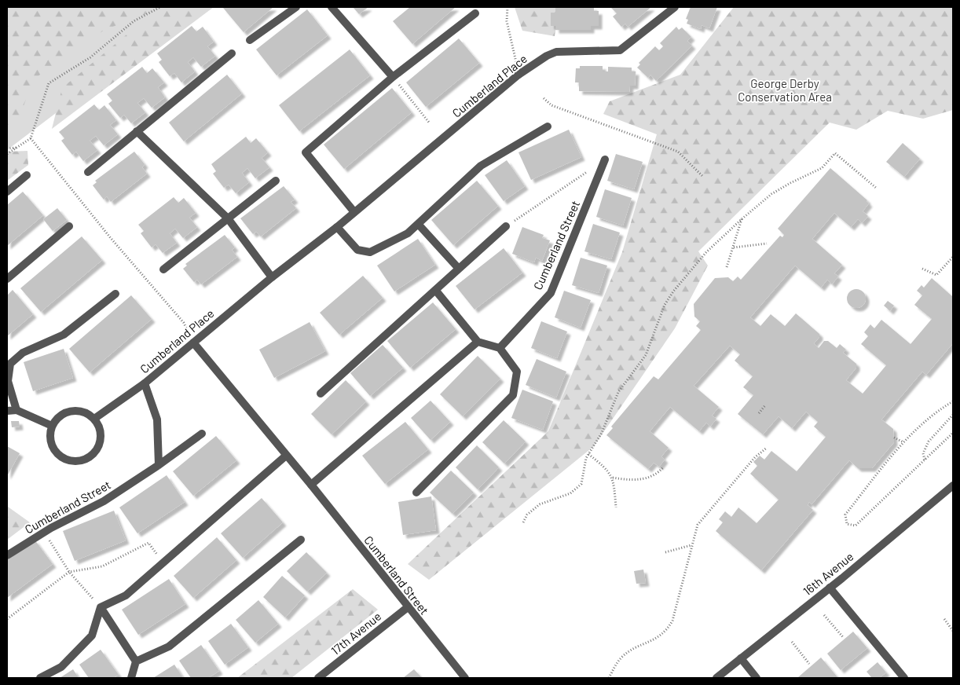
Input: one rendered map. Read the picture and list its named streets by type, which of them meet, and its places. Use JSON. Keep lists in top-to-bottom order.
{
  "streets": {
    "street": [
      "Cumberland Place",
      "Cumberland Street",
      "16th Avenue",
      "17th Avenue"
    ]
  },
  "crossings": [
    ["Cumberland Place", "Cumberland Street"],
    ["Cumberland Street", "17th Avenue"]
  ],
  "parks": ["George Derby Conservation Area"]
}
